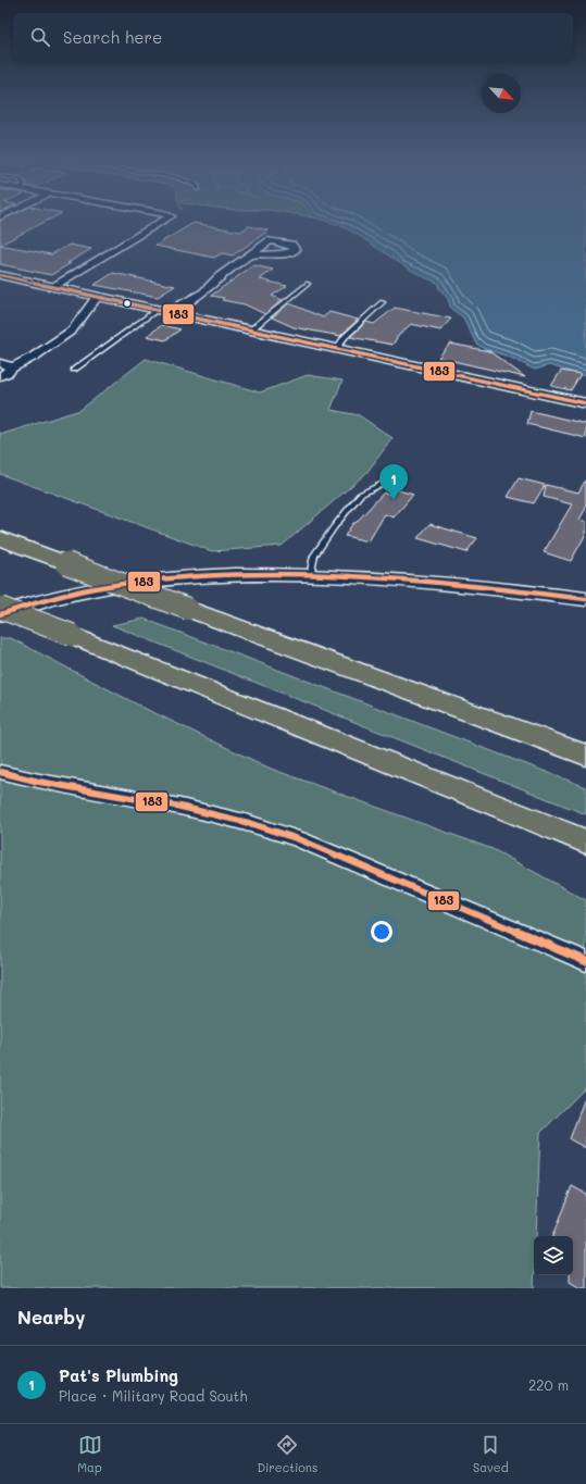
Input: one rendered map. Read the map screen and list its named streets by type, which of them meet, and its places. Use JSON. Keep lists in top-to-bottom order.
{
  "lines": ["transit line 183"],
  "north": "bottom right",
  "page": {
    "search": "Search here",
    "pins": "1",
    "heading": "Nearby",
    "list": [
      {
        "mark": "1",
        "name": "Pat's Plumbing",
        "note": "Place · Military Road South",
        "value": "220 m"
      }
    ],
    "nav": ["Map", "Directions", "Saved"]
  }
}
